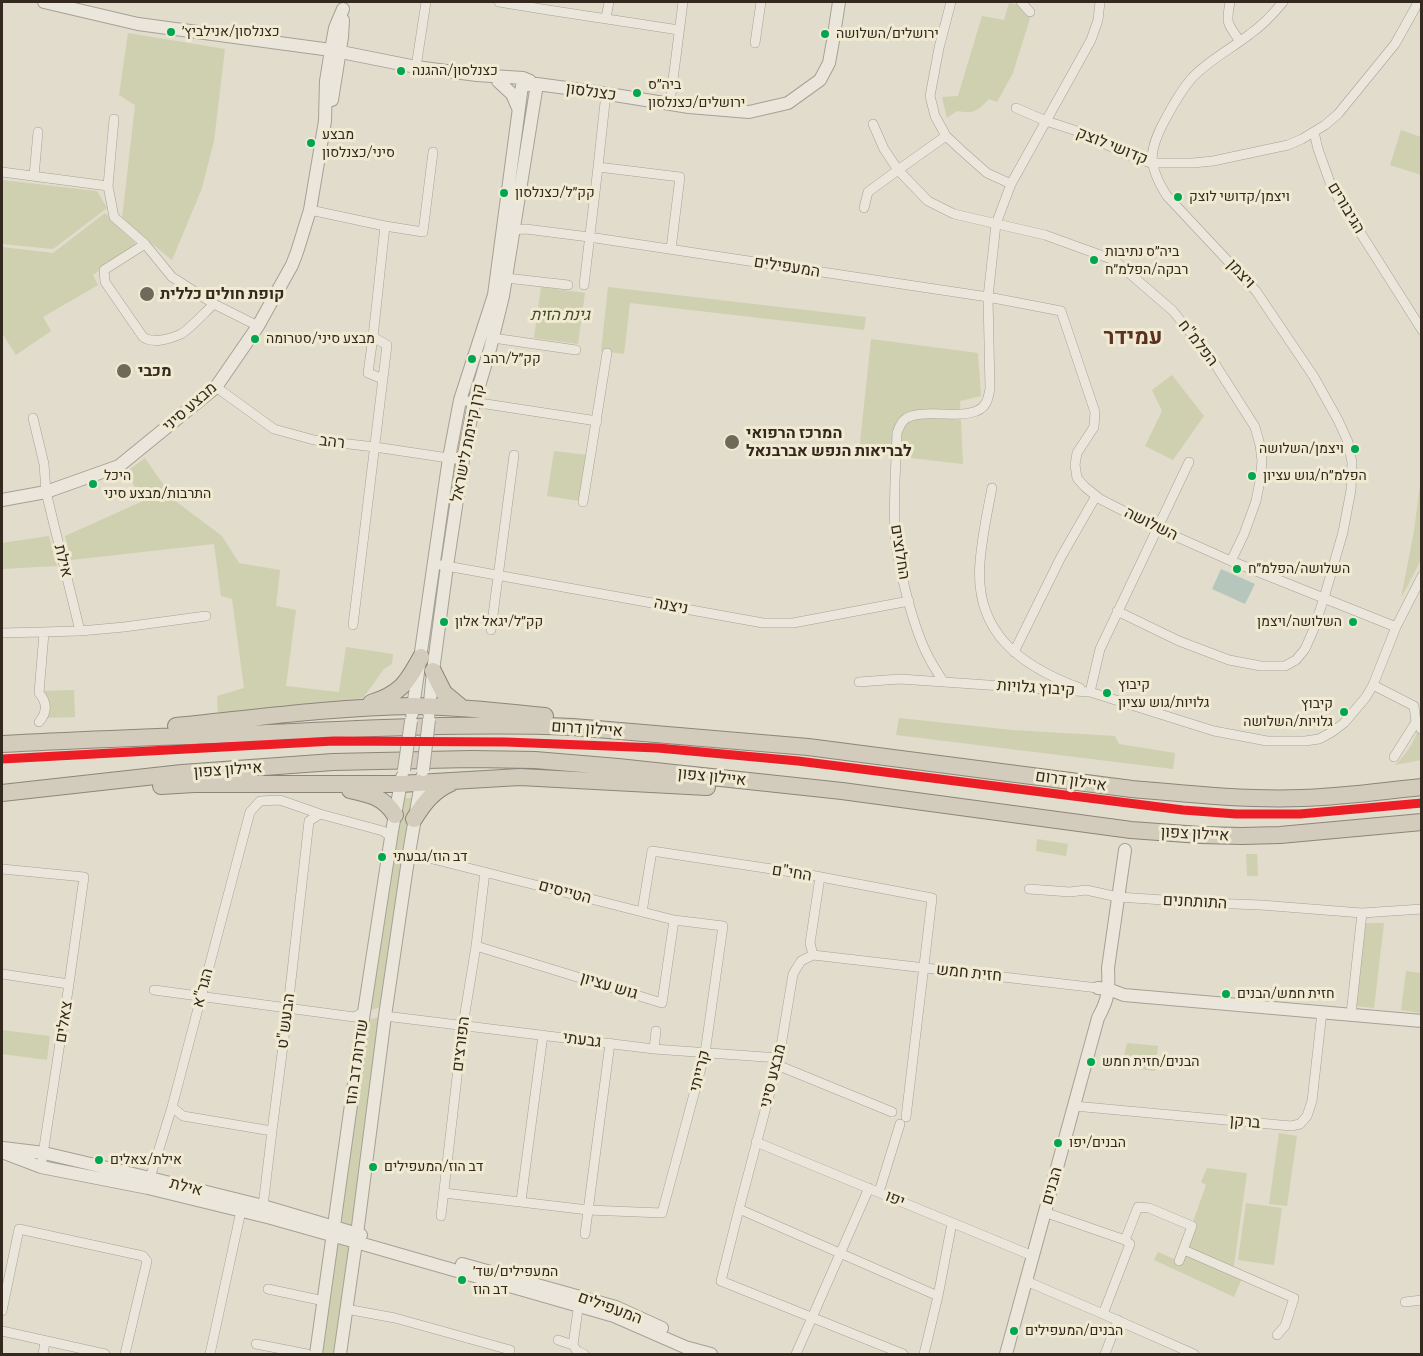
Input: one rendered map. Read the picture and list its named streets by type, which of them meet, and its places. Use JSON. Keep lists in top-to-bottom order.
{
  "streets": {
    "highway": ["איילון דרום", "איילון צפון"],
    "street": [
      "כצנלסון",
      "קדושי לוצק",
      "הגיבורים",
      "המעפילים",
      "ויצמן",
      "הפלמ\"ח",
      "מבצע סיני",
      "רהב",
      "קרן קיימת לישראל",
      "השלושה",
      "החלוצים",
      "אילת",
      "ניצנה",
      "קיבוץ גלויות",
      "החי\"ם",
      "הטייסים",
      "התותחנים",
      "חזית חמש",
      "גוש עציון",
      "הגר\"א",
      "הבעש\"ט",
      "צאלים",
      "גבעתי",
      "הפורצים",
      "שדרות דב הוז",
      "קרייתי",
      "ברקן",
      "הבנים",
      "יפו"
    ]
  },
  "crossings": [
    ["כצנלסון", "מבצע סיני"],
    ["כצנלסון", "קרן קיימת לישראל"],
    ["קדושי לוצק", "הגיבורים"],
    ["קדושי לוצק", "ויצמן"],
    ["המעפילים", "קרן קיימת לישראל"],
    ["המעפילים", "השלושה"],
    ["המעפילים", "החלוצים"],
    ["המעפילים", "אילת"],
    ["המעפילים", "שדרות דב הוז"],
    ["ויצמן", "השלושה"],
    ["הפלמ\"ח", "השלושה"],
    ["מבצע סיני", "רהב"],
    ["מבצע סיני", "אילת"],
    ["מבצע סיני", "חזית חמש"],
    ["מבצע סיני", "גבעתי"],
    ["מבצע סיני", "יפו"],
    ["רהב", "קרן קיימת לישראל"],
    ["קרן קיימת לישראל", "ניצנה"],
    ["קרן קיימת לישראל", "שדרות דב הוז"],
    ["השלושה", "קיבוץ גלויות"],
    ["החלוצים", "ניצנה"],
    ["החלוצים", "קיבוץ גלויות"],
    ["אילת", "הגר\"א"],
    ["אילת", "הבעש\"ט"],
    ["אילת", "צאלים"],
    ["אילת", "שדרות דב הוז"],
    ["החי\"ם", "הטייסים"],
    ["החי\"ם", "חזית חמש"],
    ["הטייסים", "גוש עציון"],
    ["הטייסים", "הפורצים"],
    ["הטייסים", "שדרות דב הוז"],
    ["הטייסים", "קרייתי"],
    ["התותחנים", "הבנים"],
    ["חזית חמש", "ברקן"],
    ["חזית חמש", "הבנים"],
    ["גוש עציון", "הפורצים"],
    ["הגר\"א", "הבעש\"ט"],
    ["גבעתי", "הפורצים"],
    ["גבעתי", "שדרות דב הוז"],
    ["גבעתי", "קרייתי"],
    ["ברקן", "הבנים"],
    ["הבנים", "יפו"]
  ],
  "districts": ["עמידר"],
  "parks": ["גינת הזית"],
  "places": [
    "כצנלסון/אנילביץ׳",
    "ירושלים/השלושה",
    "כצנלסון/ההגנה",
    "ביה״ס ירושלים/כצנלסון",
    "מבצע סיני/כצנלסון",
    "קק״ל/כצנלסון",
    "ויצמן/קדושי לוצק",
    "ביה״ס נתיבות רבקה/הפלמ״ח",
    "קופת חולים כללית",
    "מבצע סיני/סטרומה",
    "קק״ל/רהב",
    "מכבי",
    "המרכז הרפואי לבריאות הנפש אברבנאל",
    "ויצמן/השלושה",
    "הפלמ״ח/גוש עציון",
    "היכל התרבות/מבצע סיני",
    "השלושה/הפלמ״ח",
    "קק״ל/יגאל אלון",
    "השלושה/ויצמן",
    "קיבוץ גלויות/גוש עציון",
    "קיבוץ גלויות/השלושה",
    "דב הוז/גבעתי",
    "חזית חמש/הבנים",
    "הבנים/חזית חמש",
    "הבנים/יפו",
    "אילת/צאלים",
    "דב הוז/המעפילים",
    "המעפילים/שד׳ דב הוז",
    "הבנים/המעפילים"
  ]
}
